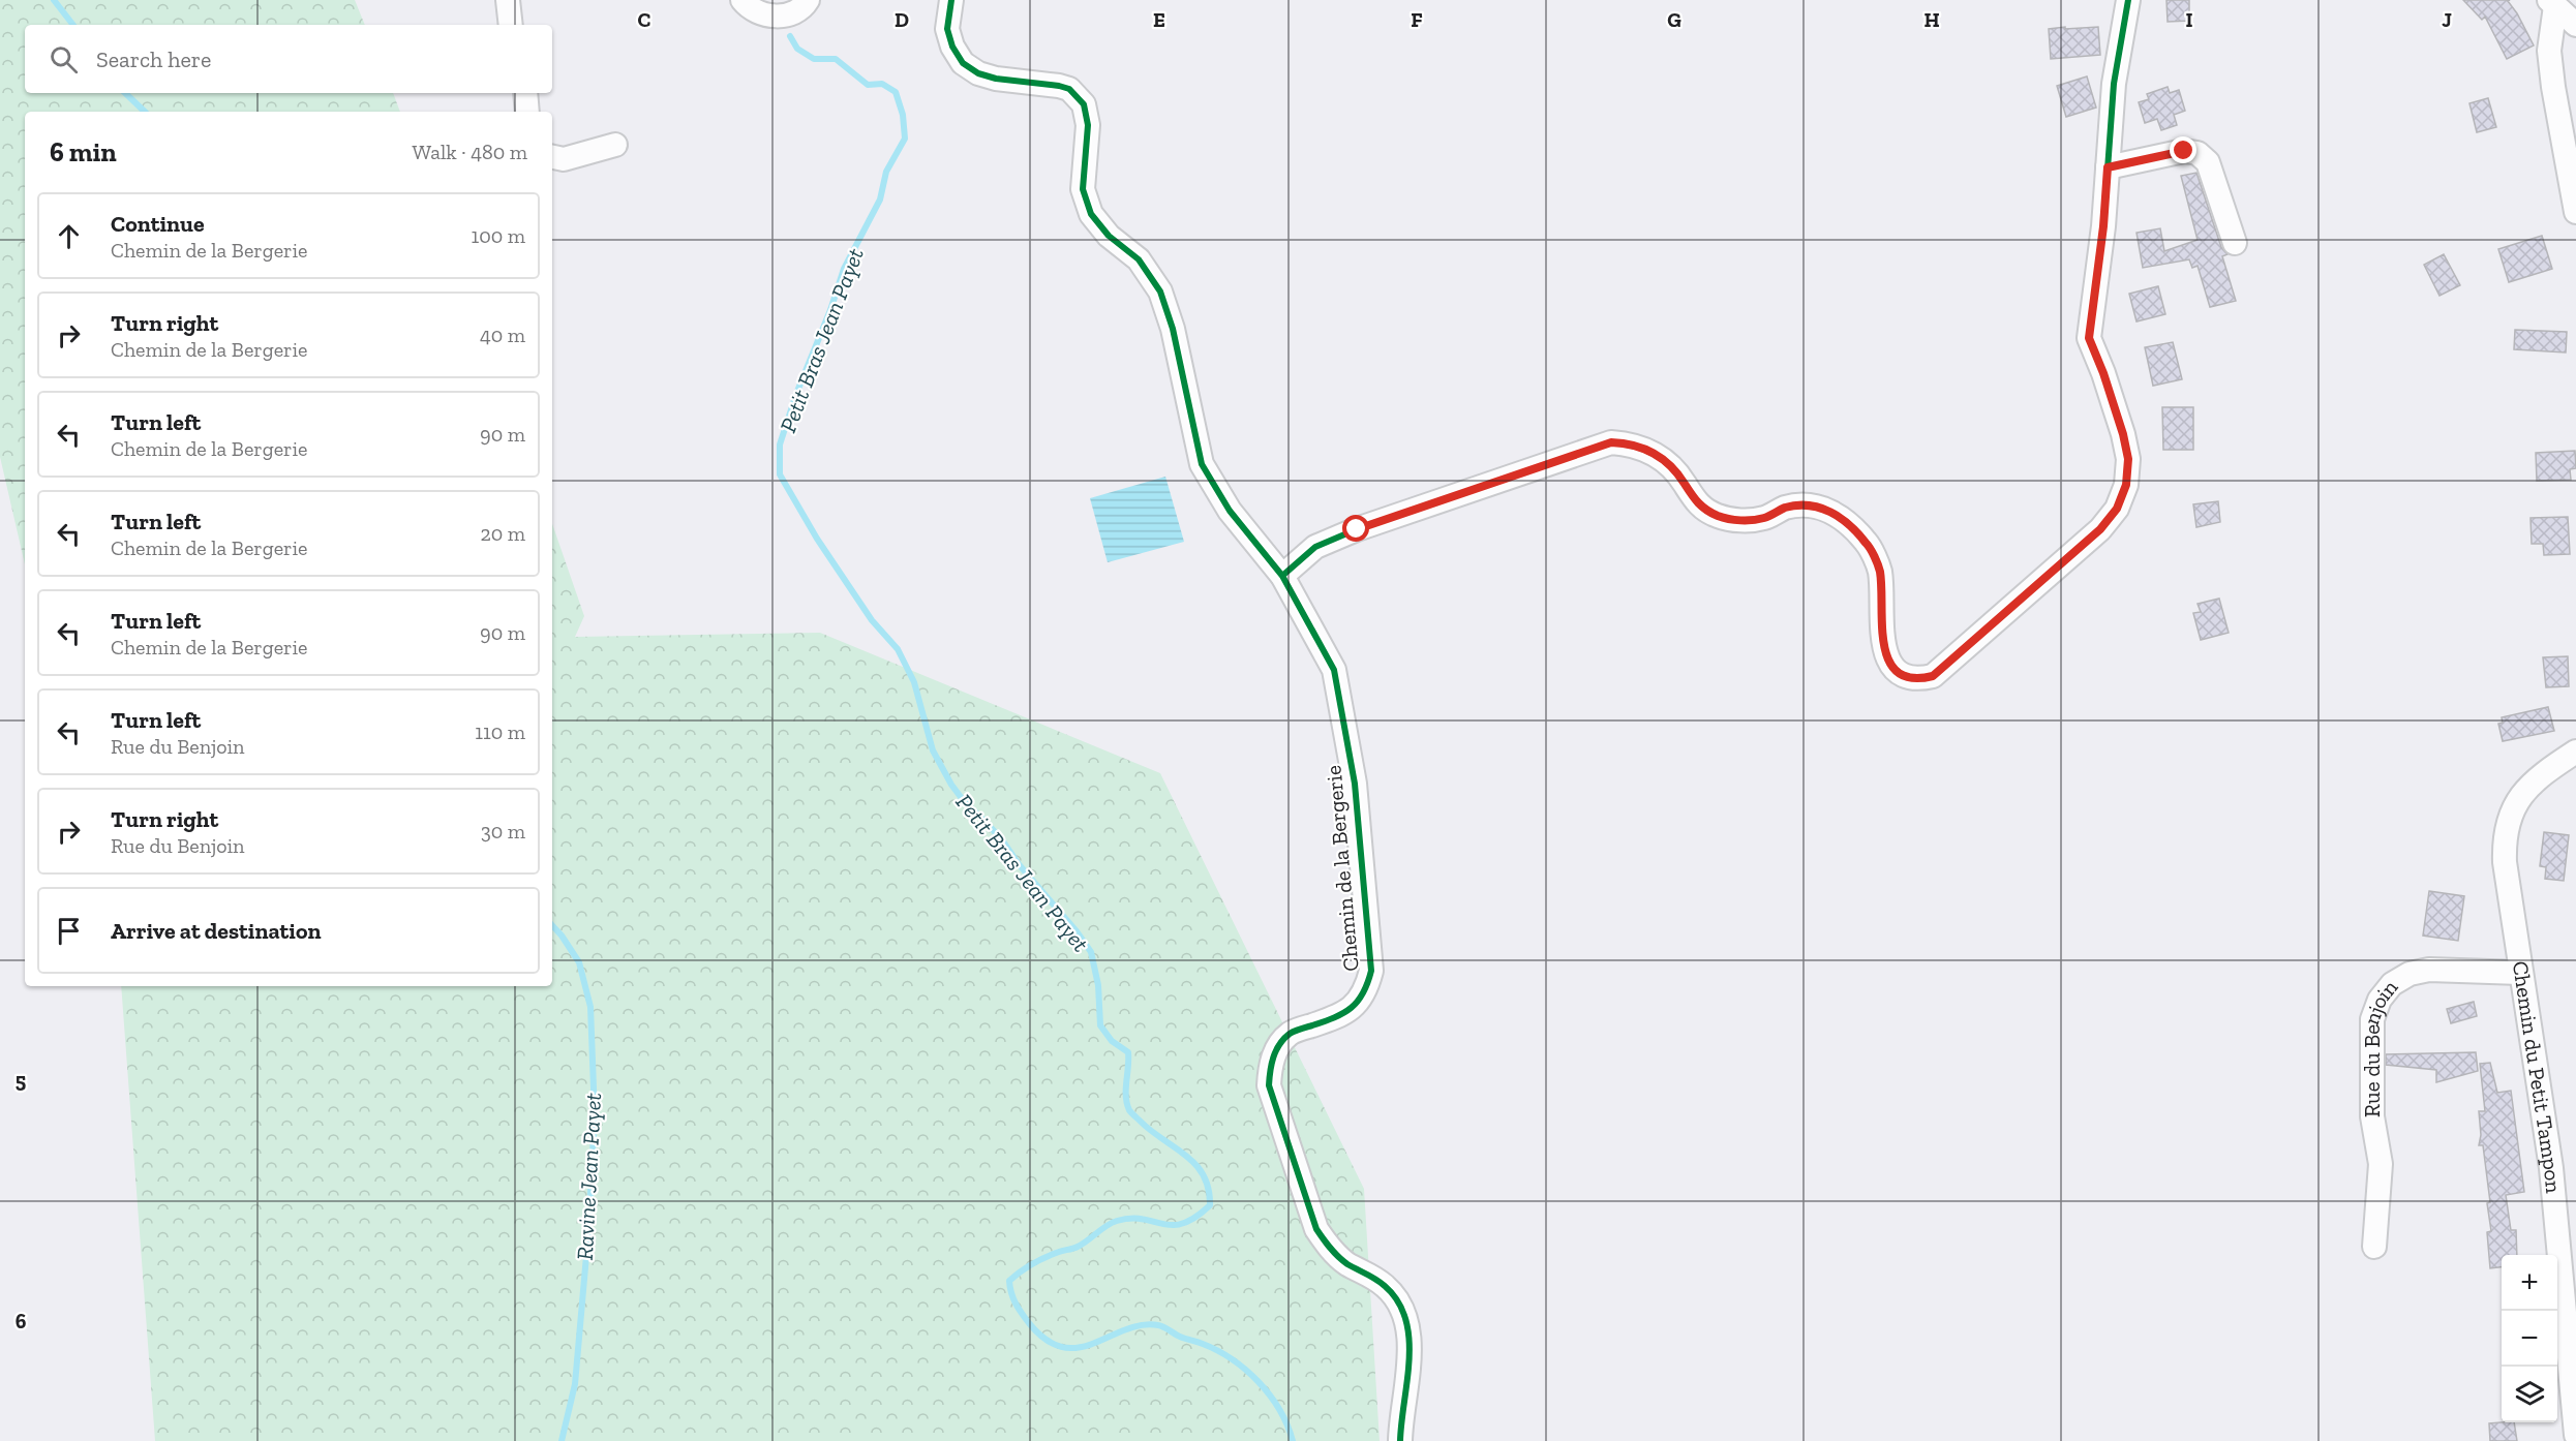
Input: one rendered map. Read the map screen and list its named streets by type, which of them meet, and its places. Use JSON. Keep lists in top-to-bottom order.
{
  "streets": {
    "street": ["Chemin de la Bergerie", "Rue du Benjoin", "Chemin du Petit Tampon"]
  },
  "crossings": [
    ["Rue du Benjoin", "Chemin du Petit Tampon"]
  ],
  "water": ["Petit Bras Jean Payet", "Ravine Jean Payet"],
  "page": {
    "search": "Search here",
    "heading": ["6 min", "Walk · 480 m"],
    "list": [
      ["Continue", "Chemin de la Bergerie", "100 m"],
      ["Turn right", "Chemin de la Bergerie", "40 m"],
      ["Turn left", "Chemin de la Bergerie", "90 m"],
      ["Turn left", "Chemin de la Bergerie", "20 m"],
      ["Turn left", "Chemin de la Bergerie", "90 m"],
      ["Turn left", "Rue du Benjoin", "110 m"],
      ["Turn right", "Rue du Benjoin", "30 m"],
      "Arrive at destination"
    ],
    "map_buttons": ["+", "−"]
  },
  "grid": {
    "columns": [
      "C",
      "D",
      "E",
      "F",
      "G",
      "H",
      "I",
      "J"
    ],
    "rows": ["5", "6"]
  }
}
